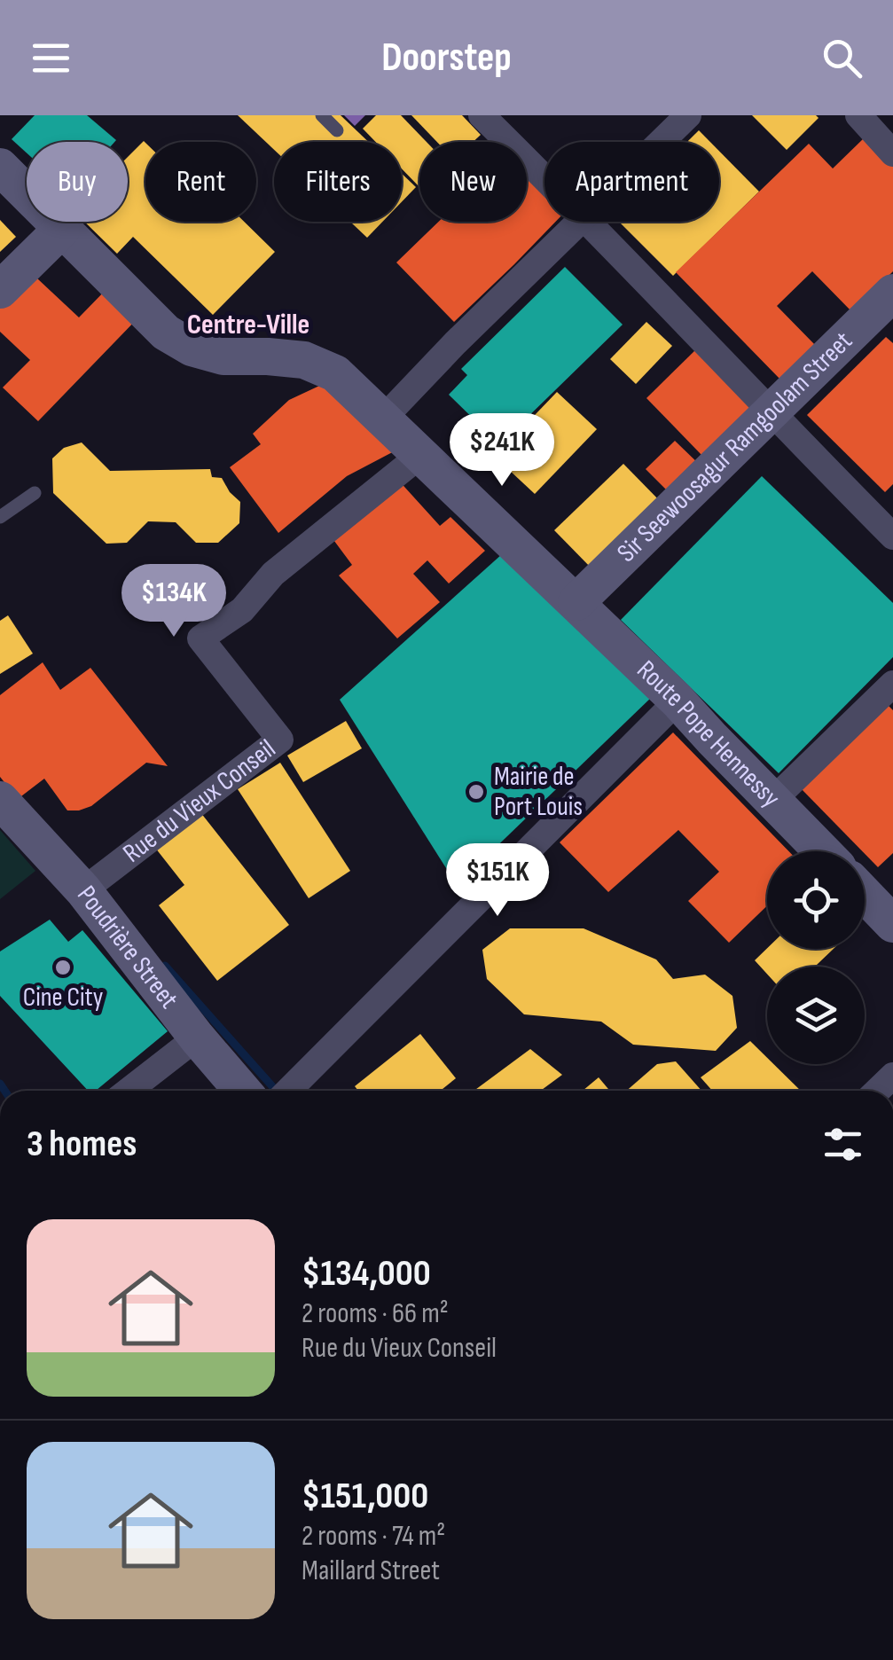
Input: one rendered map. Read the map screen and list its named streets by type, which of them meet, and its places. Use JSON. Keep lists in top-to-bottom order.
{
  "streets": {
    "main road": ["Sir Seewoosagur Ramgoolam Street", "Route Pope Hennessy", "Poudrière Street"],
    "street": ["Rue du Vieux Conseil"]
  },
  "crossings": [
    ["Sir Seewoosagur Ramgoolam Street", "Route Pope Hennessy"],
    ["Route Pope Hennessy", "Rue du Vieux Conseil"],
    ["Rue du Vieux Conseil", "Poudrière Street"]
  ],
  "districts": ["Centre-Ville"],
  "places": ["Mairie de Port Louis", "Cine City"],
  "page": {
    "header": "Doorstep",
    "chip": [
      "Buy",
      "Rent",
      "Filters",
      "New",
      "Apartment"
    ],
    "price": ["$241K", "$134K", "$151K"],
    "heading": "3 homes",
    "list": [
      {
        "name": "$134,000",
        "note": "2 rooms · 66 m² · Rue du Vieux Conseil"
      },
      {
        "name": "$151,000",
        "note": "2 rooms · 74 m² · Maillard Street"
      }
    ]
  }
}
